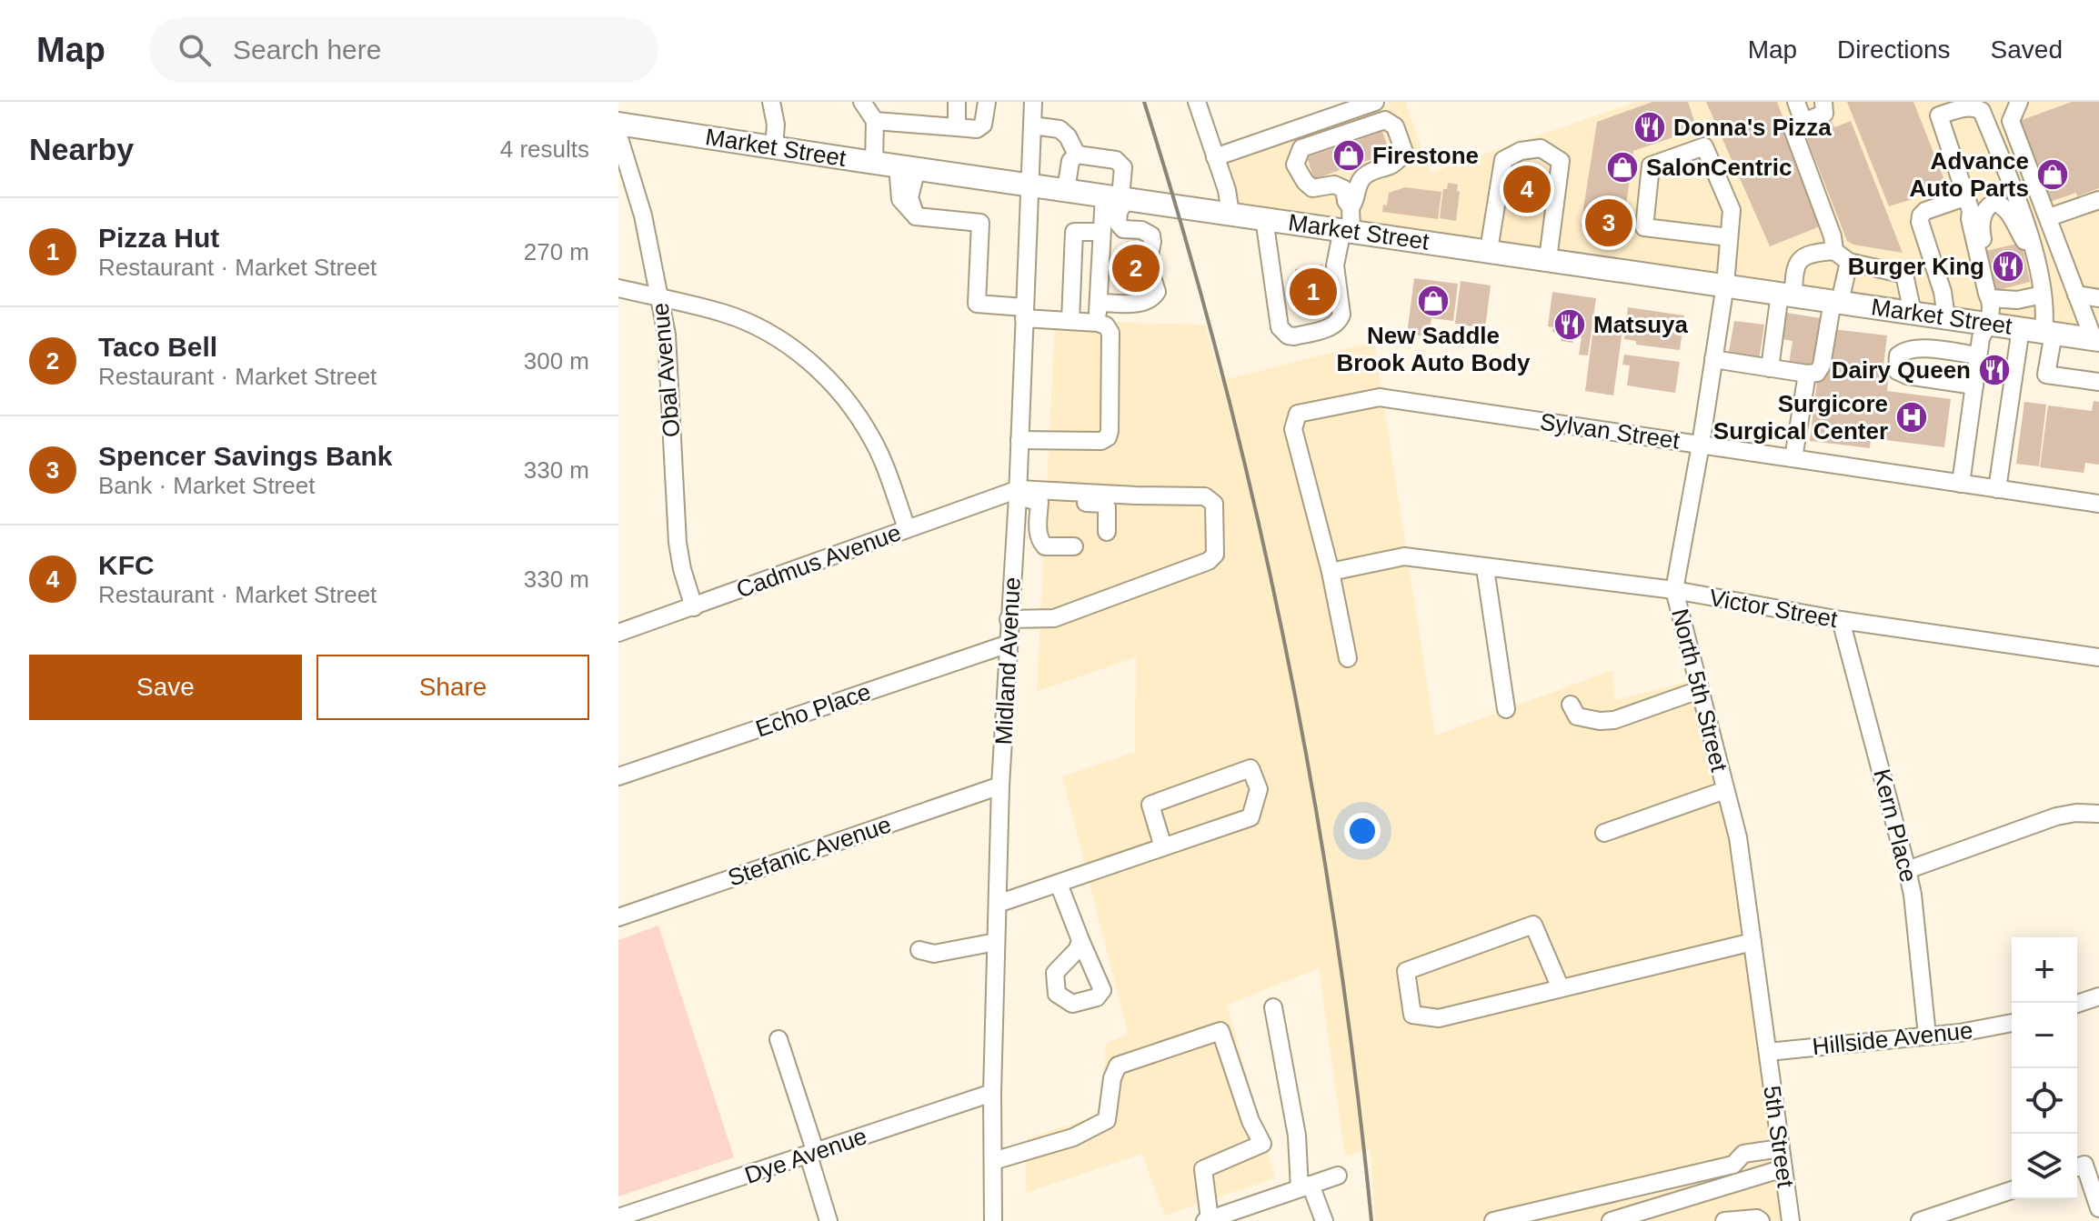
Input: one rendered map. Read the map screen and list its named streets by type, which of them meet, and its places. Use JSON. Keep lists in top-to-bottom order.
{
  "streets": {
    "main road": ["Market Street"],
    "street": [
      "Obal Avenue",
      "Sylvan Street",
      "Cadmus Avenue",
      "Victor Street",
      "Midland Avenue",
      "North 5th Street",
      "Echo Place",
      "Kern Place",
      "Stefanic Avenue",
      "Hillside Avenue",
      "5th Street",
      "Dye Avenue"
    ]
  },
  "crossings": [
    ["Market Street", "Midland Avenue"],
    ["Market Street", "North 5th Street"],
    ["Obal Avenue", "Cadmus Avenue"],
    ["Sylvan Street", "Victor Street"],
    ["Sylvan Street", "North 5th Street"],
    ["Cadmus Avenue", "Midland Avenue"],
    ["Victor Street", "North 5th Street"],
    ["Victor Street", "Kern Place"],
    ["Midland Avenue", "Echo Place"],
    ["Midland Avenue", "Stefanic Avenue"],
    ["Midland Avenue", "Dye Avenue"],
    ["North 5th Street", "Hillside Avenue"],
    ["North 5th Street", "5th Street"],
    ["Kern Place", "Hillside Avenue"],
    ["Hillside Avenue", "5th Street"]
  ],
  "places": {
    "restaurant": [
      "Donna's Pizza",
      "Burger King",
      "Matsuya",
      "Dairy Queen"
    ],
    "shop": [
      "Firestone",
      "SalonCentric",
      "Advance Auto Parts",
      "New Saddle Brook Auto Body"
    ],
    "hospital": ["Surgicore Surgical Center"]
  },
  "page": {
    "header": "Map",
    "search": "Search here",
    "nav": ["Map", "Directions", "Saved"],
    "heading": ["Nearby", "4 results"],
    "pins": [
      "4",
      "3",
      "2",
      "1"
    ],
    "list": [
      {
        "mark": "1",
        "name": "Pizza Hut",
        "note": "Restaurant · Market Street",
        "value": "270 m"
      },
      {
        "mark": "2",
        "name": "Taco Bell",
        "note": "Restaurant · Market Street",
        "value": "300 m"
      },
      {
        "mark": "3",
        "name": "Spencer Savings Bank",
        "note": "Bank · Market Street",
        "value": "330 m"
      },
      {
        "mark": "4",
        "name": "KFC",
        "note": "Restaurant · Market Street",
        "value": "330 m"
      }
    ],
    "buttons": ["Save", "Share"],
    "map_buttons": ["+", "−"]
  }
}
